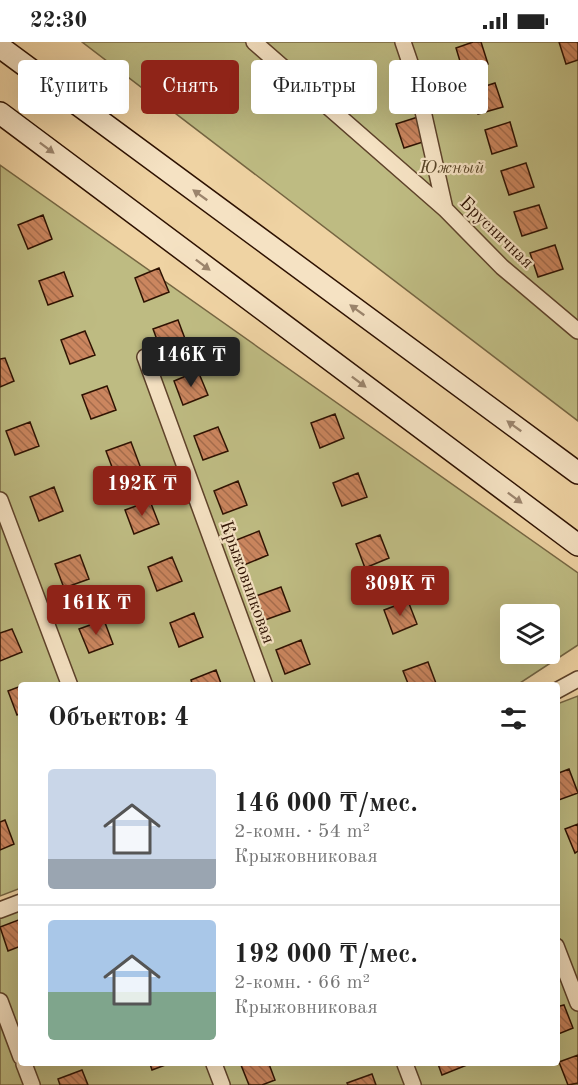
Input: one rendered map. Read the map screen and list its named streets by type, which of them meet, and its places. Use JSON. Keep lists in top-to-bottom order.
{
  "streets": {
    "street": ["Брусничная", "Крыжовниковая"]
  },
  "parks": ["Южный"],
  "page": {
    "status": "22:30",
    "chip": [
      "Купить",
      "Снять",
      "Фильтры",
      "Новое"
    ],
    "price": [
      "146K ₸",
      "192K ₸",
      "309K ₸",
      "161K ₸"
    ],
    "heading": "Объектов: 4",
    "list": [
      {
        "name": "146 000 ₸/мес.",
        "note": "2-комн. · 54 m² · Крыжовниковая"
      },
      {
        "name": "192 000 ₸/мес.",
        "note": "2-комн. · 66 m² · Крыжовниковая"
      }
    ]
  }
}
